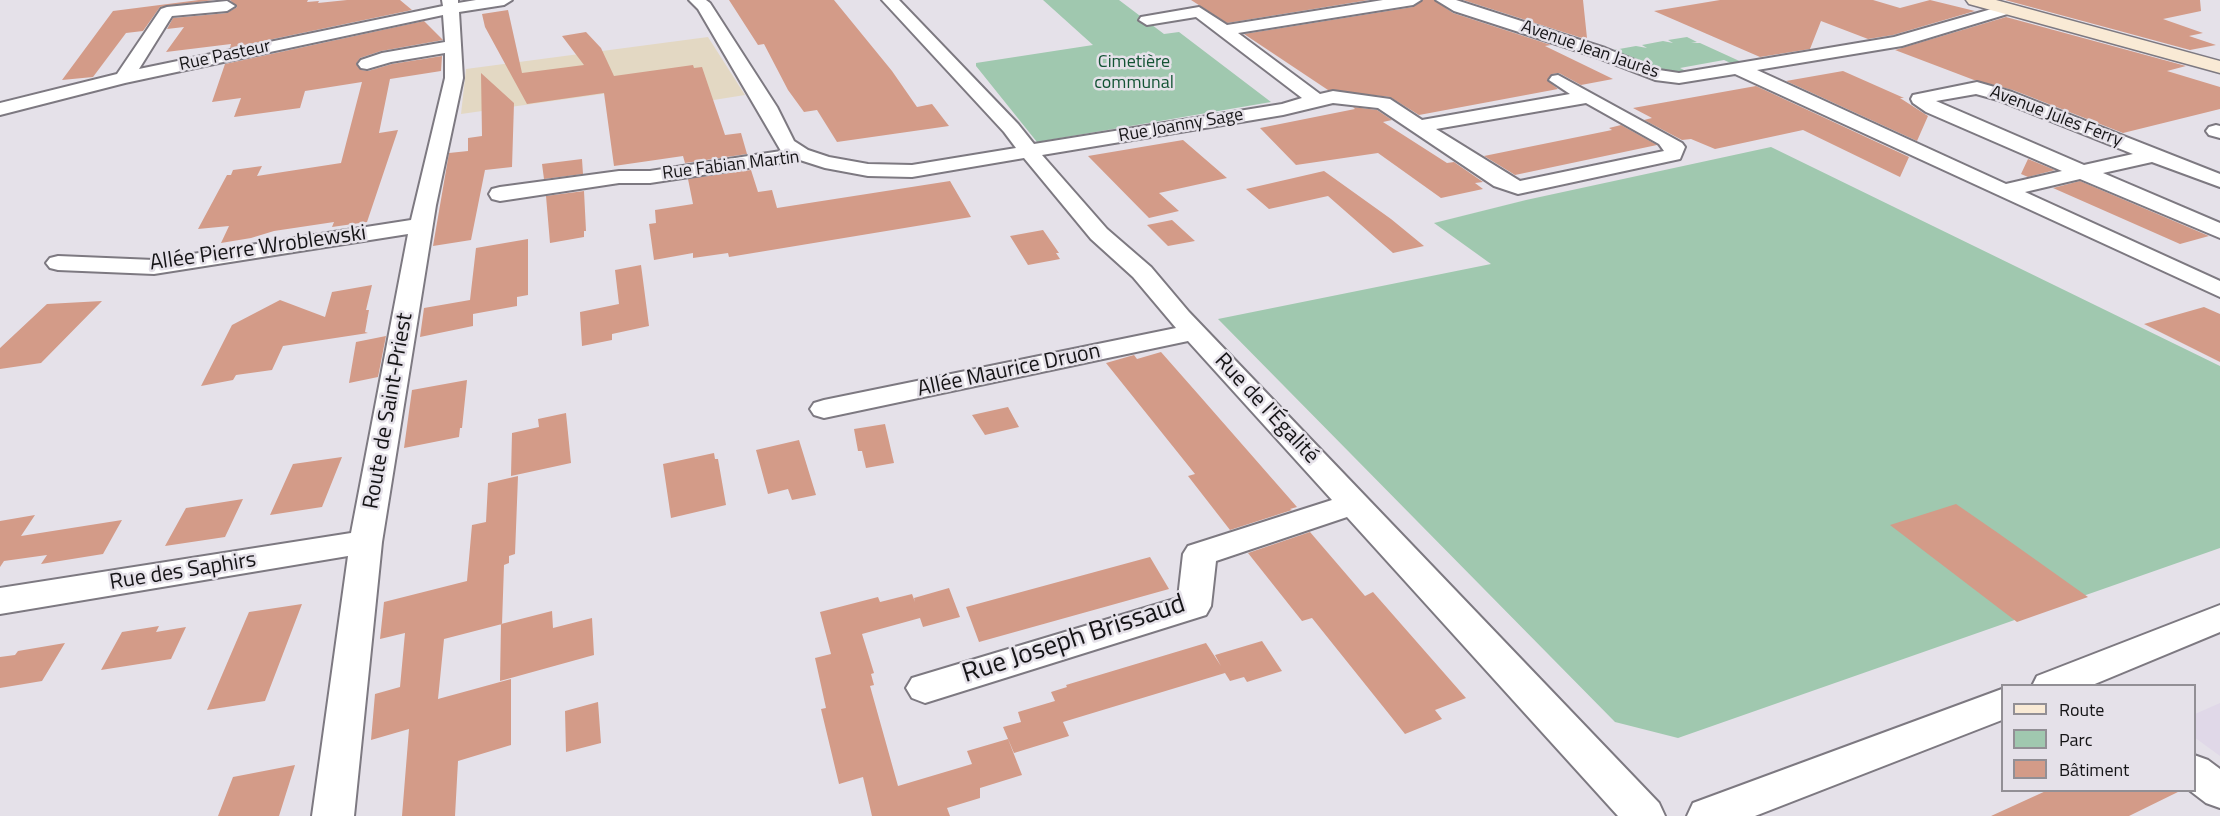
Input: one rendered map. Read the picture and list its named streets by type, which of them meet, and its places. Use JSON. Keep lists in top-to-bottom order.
{
  "streets": {
    "street": [
      "Avenue Jean Jaurès",
      "Rue Pasteur",
      "Avenue Jules Ferry",
      "Rue Joanny Sage",
      "Rue Fabian Martin",
      "Allée Pierre Wroblewski",
      "Allée Maurice Druon",
      "Rue de l'Égalité",
      "Route de Saint-Priest",
      "Rue des Saphirs",
      "Rue Joseph Brissaud"
    ]
  },
  "crossings": [
    ["Rue Pasteur", "Route de Saint-Priest"],
    ["Rue Joanny Sage", "Rue Fabian Martin"],
    ["Rue Joanny Sage", "Rue de l'Égalité"],
    ["Rue Fabian Martin", "Rue de l'Égalité"],
    ["Allée Pierre Wroblewski", "Route de Saint-Priest"],
    ["Allée Maurice Druon", "Rue de l'Égalité"],
    ["Rue de l'Égalité", "Rue Joseph Brissaud"],
    ["Route de Saint-Priest", "Rue des Saphirs"]
  ],
  "parks": ["Cimetière communal"],
  "legend": ["Route", "Parc", "Bâtiment"]
}
